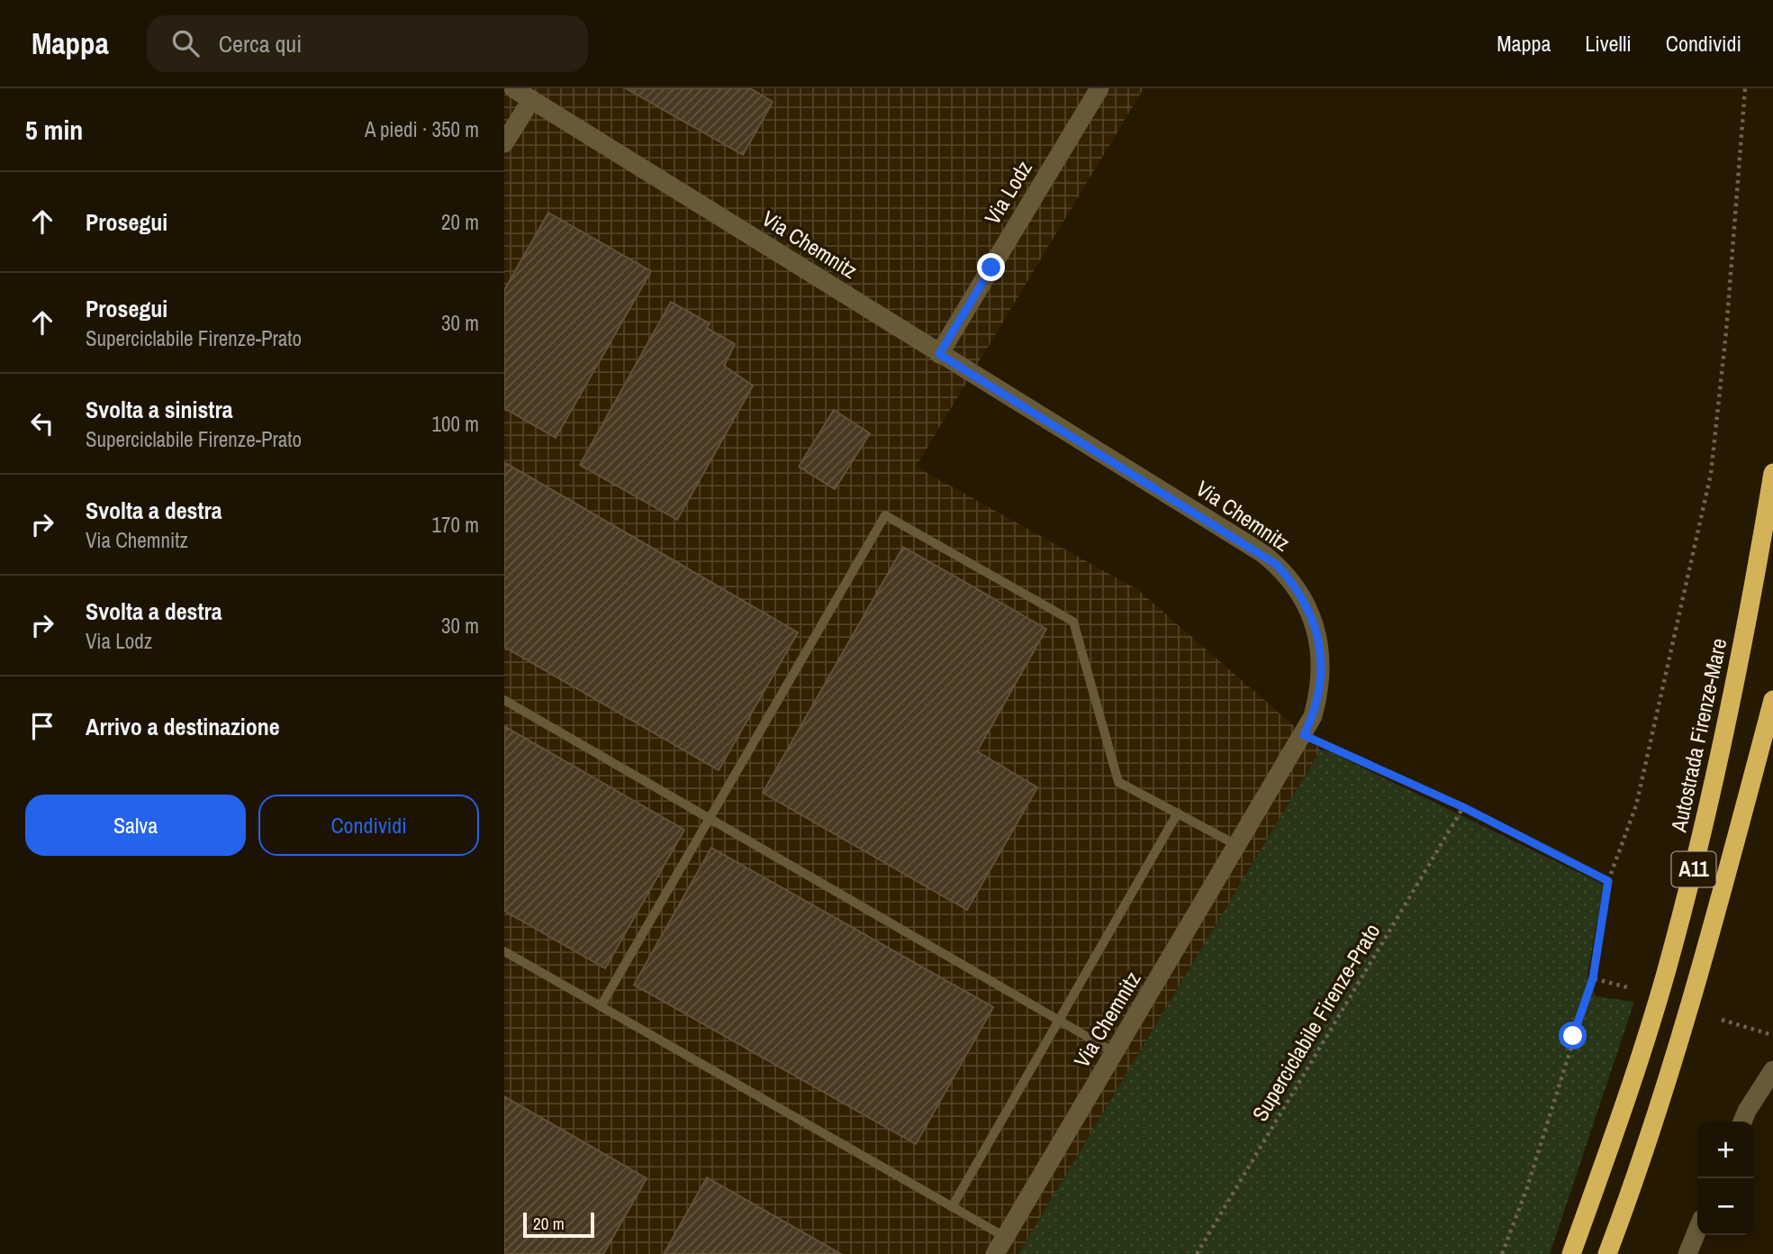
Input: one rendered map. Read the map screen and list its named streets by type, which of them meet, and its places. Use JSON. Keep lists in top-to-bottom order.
{
  "streets": {
    "highway": ["Autostrada Firenze-Mare", "A11"],
    "street": ["Via Lodz", "Via Chemnitz"],
    "path": ["Superciclabile Firenze-Prato"]
  },
  "crossings": [
    ["Via Lodz", "Via Chemnitz"]
  ],
  "scale_bar": "20 m",
  "page": {
    "header": "Mappa",
    "search": "Cerca qui",
    "nav": ["Mappa", "Livelli", "Condividi"],
    "heading": ["5 min", "A piedi · 350 m"],
    "list": [
      ["Prosegui", "20 m"],
      ["Prosegui", "Superciclabile Firenze-Prato", "30 m"],
      ["Svolta a sinistra", "Superciclabile Firenze-Prato", "100 m"],
      ["Svolta a destra", "Via Chemnitz", "170 m"],
      ["Svolta a destra", "Via Lodz", "30 m"],
      "Arrivo a destinazione"
    ],
    "buttons": ["Salva", "Condividi"],
    "map_buttons": ["+", "−"],
    "scale": "20 m"
  }
}
